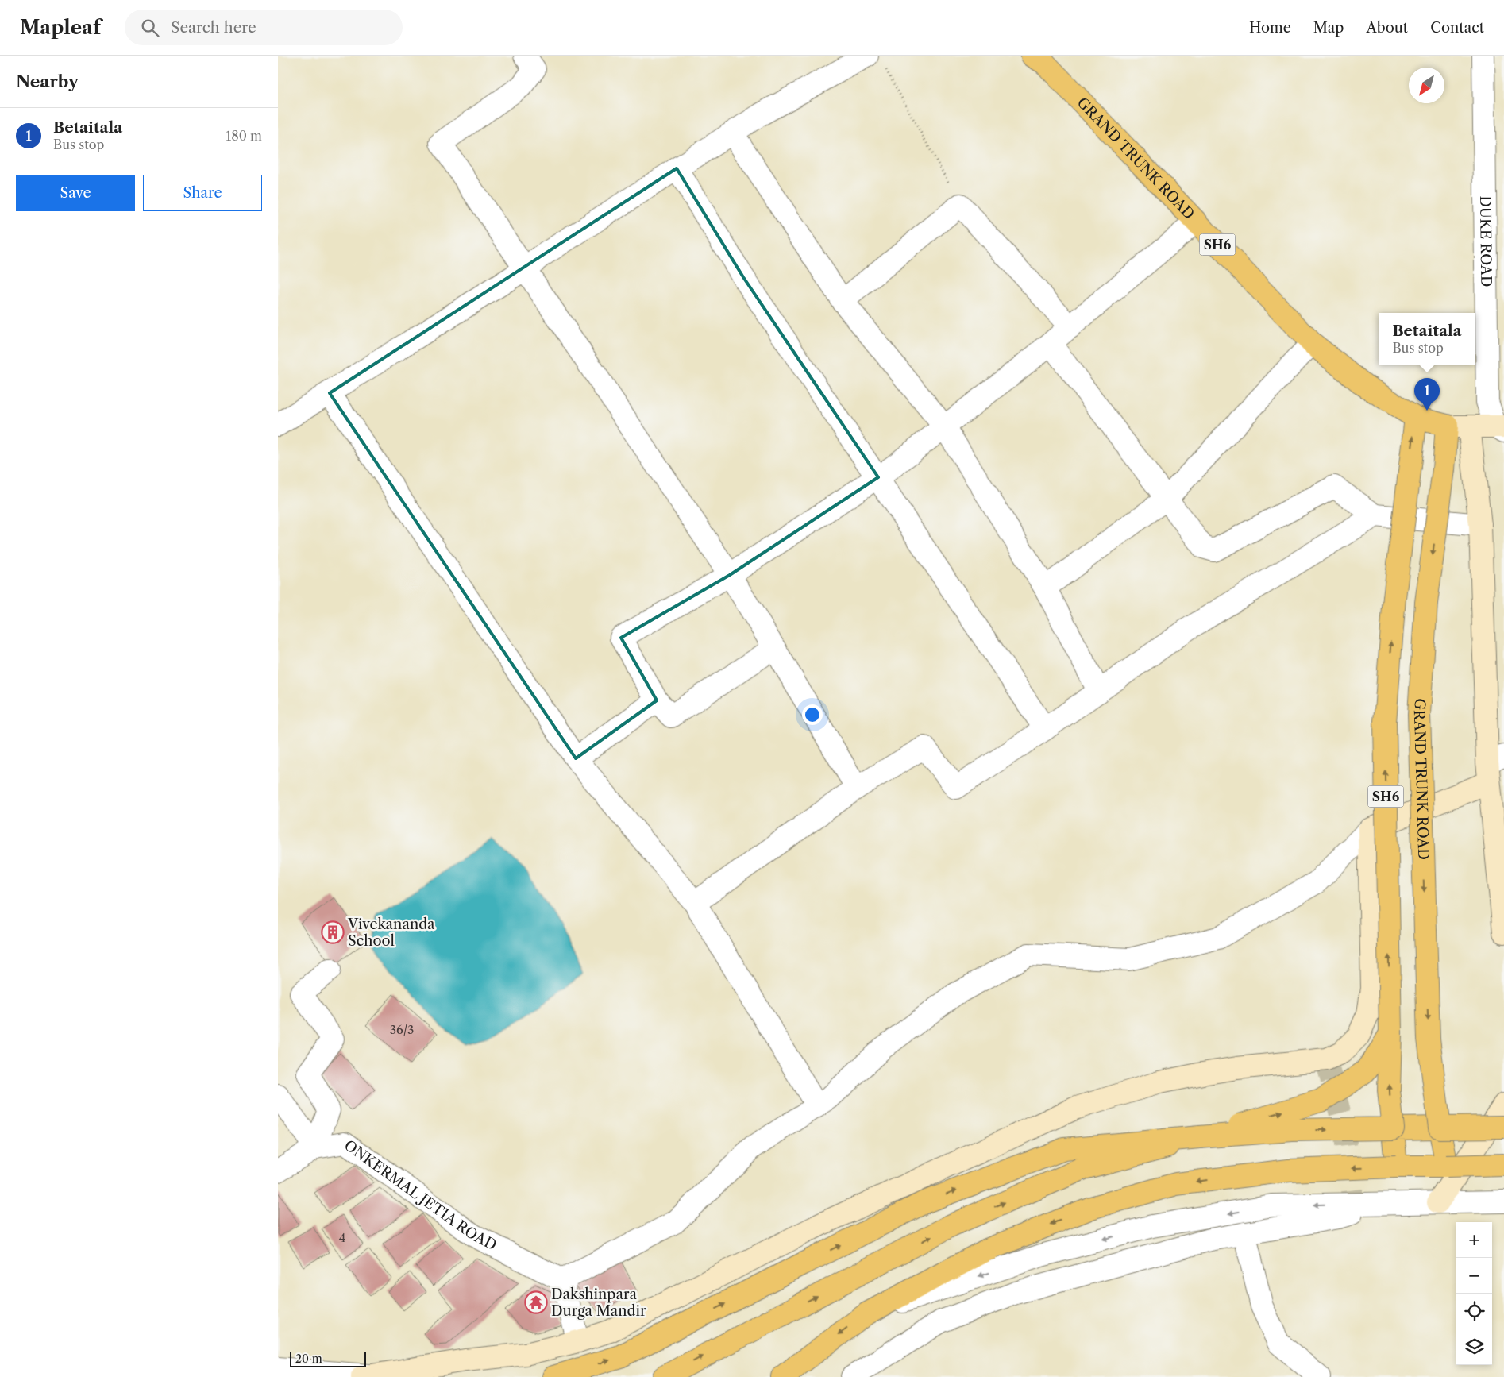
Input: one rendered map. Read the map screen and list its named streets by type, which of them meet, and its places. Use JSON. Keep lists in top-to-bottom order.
{
  "streets": {
    "main road": ["GRAND TRUNK ROAD", "SH6"],
    "street": ["DUKE ROAD", "ONKERMAL JETIA ROAD"]
  },
  "crossings": [
    ["GRAND TRUNK ROAD", "SH6"]
  ],
  "places": {
    "building": ["Vivekananda School"],
    "temple": ["Dakshinpara Durga Mandir"]
  },
  "house_numbers": ["36/3", "4"],
  "scale_bar": "20 m",
  "north": "bottom left",
  "page": {
    "header": "Mapleaf",
    "search": "Search here",
    "nav": [
      "Home",
      "Map",
      "About",
      "Contact"
    ],
    "heading": "Nearby",
    "list": [
      {
        "mark": "1",
        "name": "Betaitala",
        "note": "Bus stop",
        "value": "180 m"
      }
    ],
    "buttons": ["Save", "Share"],
    "popup": ["Betaitala", "Bus stop"],
    "pins": "1",
    "map_buttons": ["+", "−"],
    "scale": "20 m"
  }
}
